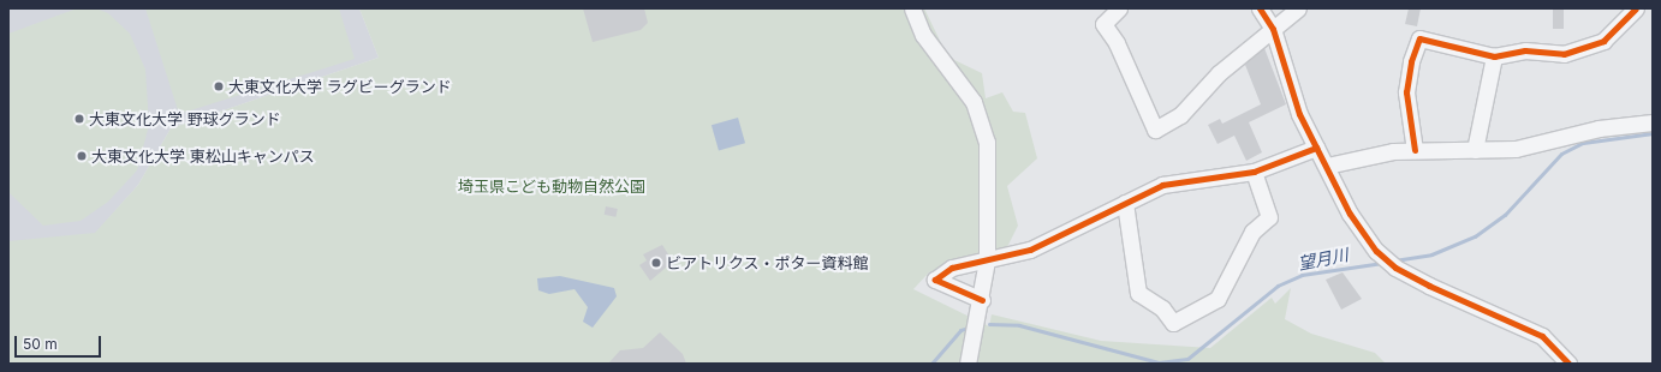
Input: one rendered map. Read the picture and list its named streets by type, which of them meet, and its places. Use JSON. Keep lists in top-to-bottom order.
{
  "water": ["望月川"],
  "parks": ["埼玉県こども動物自然公園"],
  "places": [
    "大東文化大学 ラグビーグランド",
    "大東文化大学 野球グランド",
    "大東文化大学 東松山キャンパス",
    "ビアトリクス・ポター資料館"
  ],
  "scale_bar": "50 m"
}
